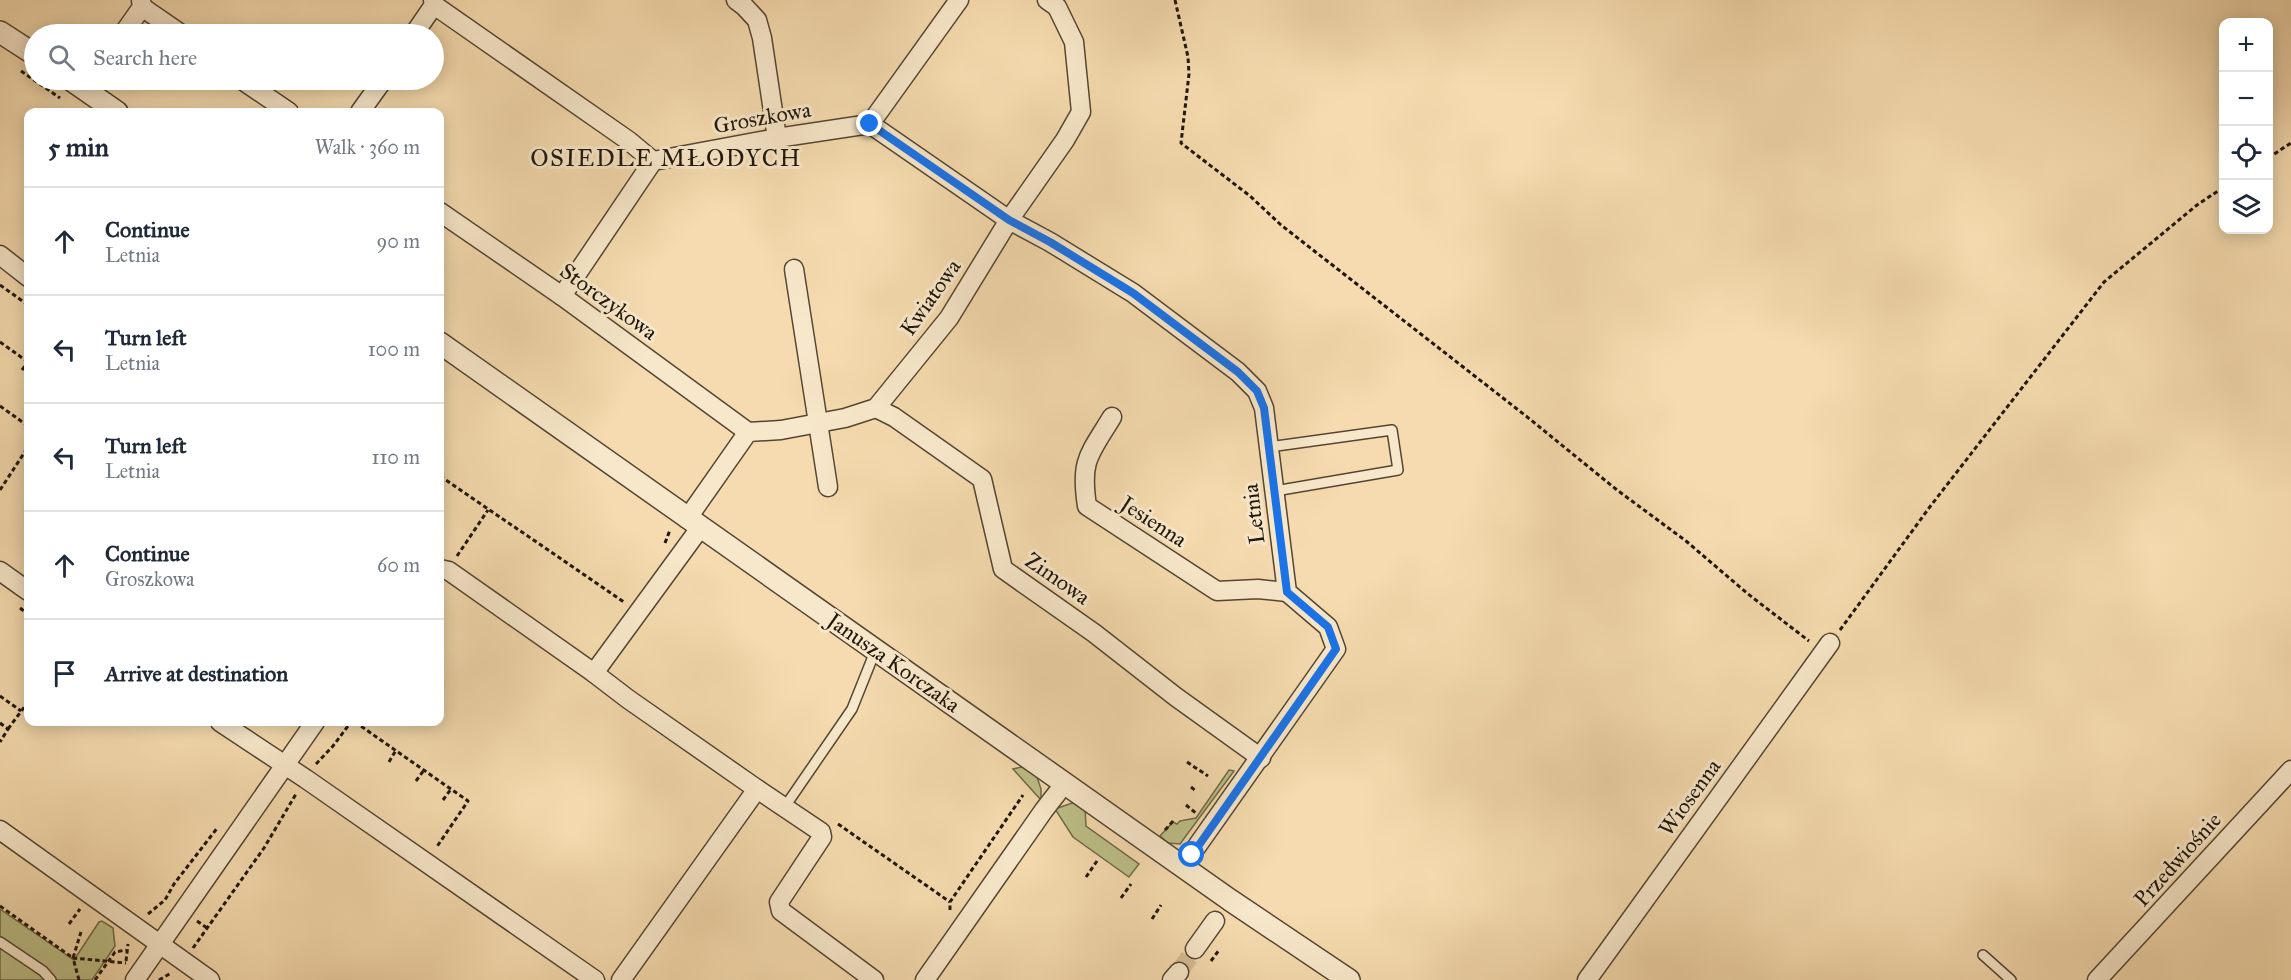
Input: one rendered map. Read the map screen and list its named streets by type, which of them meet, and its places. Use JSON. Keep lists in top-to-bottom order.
{
  "streets": {
    "street": [
      "Groszkowa",
      "Kwiatowa",
      "Storczykowa",
      "Letnia",
      "Jesienna",
      "Zimowa",
      "Janusza Korczaka",
      "Wiosenna",
      "Przedwiośnie"
    ]
  },
  "crossings": [
    ["Kwiatowa", "Letnia"],
    ["Kwiatowa", "Zimowa"],
    ["Letnia", "Jesienna"]
  ],
  "districts": ["OSIEDLE MŁODYCH"],
  "page": {
    "map_buttons": ["+", "−"],
    "search": "Search here",
    "heading": ["5 min", "Walk · 360 m"],
    "list": [
      ["Continue", "Letnia", "90 m"],
      ["Turn left", "Letnia", "100 m"],
      ["Turn left", "Letnia", "110 m"],
      ["Continue", "Groszkowa", "60 m"],
      "Arrive at destination"
    ]
  }
}
